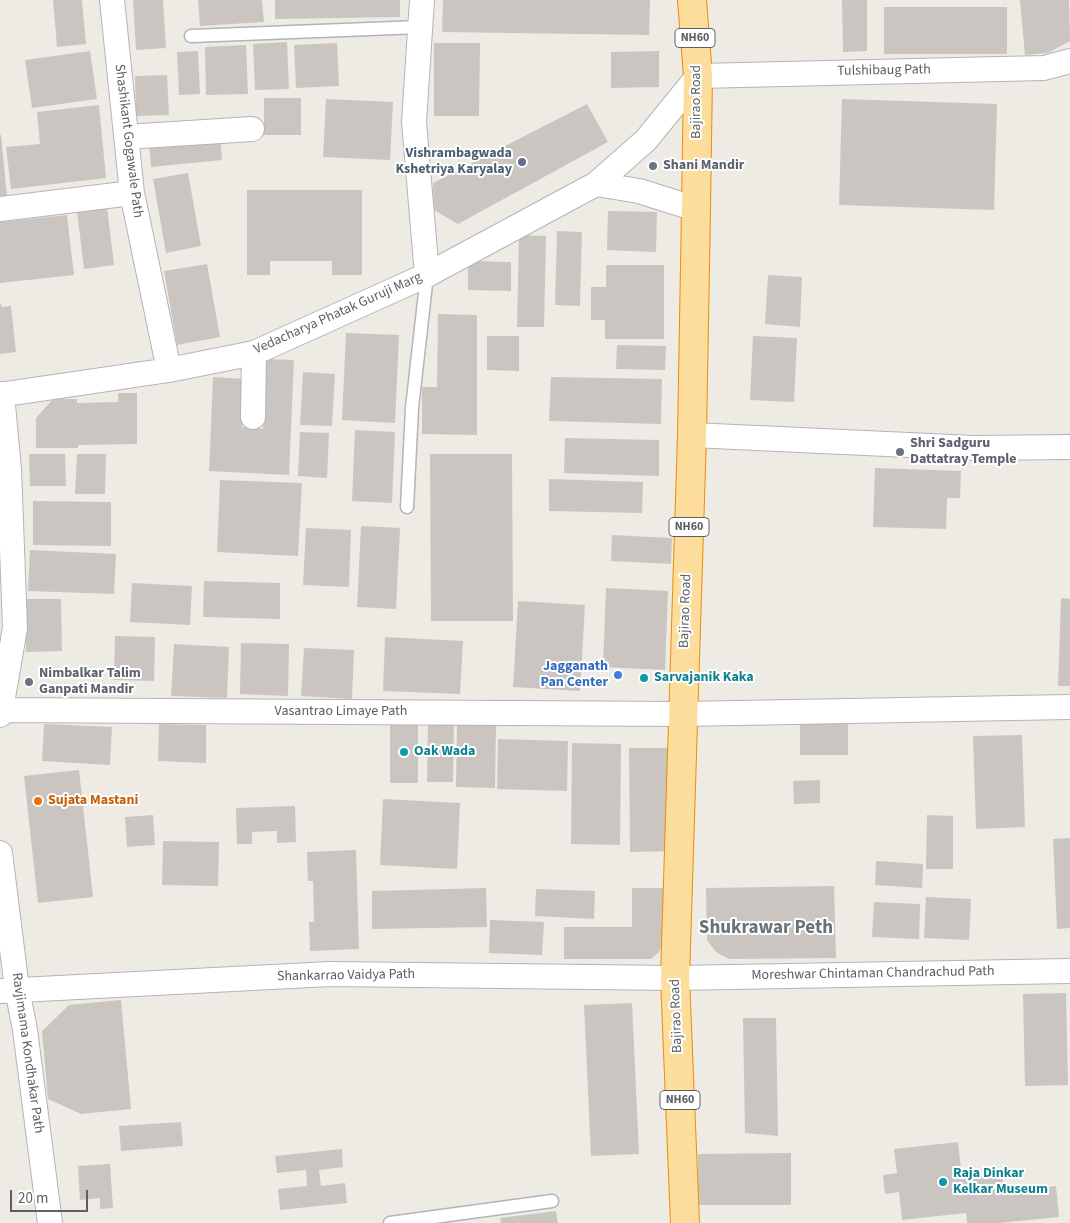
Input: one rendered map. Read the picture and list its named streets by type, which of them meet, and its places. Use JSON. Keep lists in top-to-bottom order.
{
  "streets": {
    "highway": ["NH60", "Bajirao Road"],
    "street": [
      "Tulshibaug Path",
      "Shashikant Gogawale Path",
      "Vedacharya Phatak Guruji Marg",
      "Vasantrao Limaye Path",
      "Moreshwar Chintaman Chandrachud Path",
      "Shankarrao Vaidya Path",
      "Ravjimama Kondhakar Path"
    ]
  },
  "crossings": [
    ["Tulshibaug Path", "Bajirao Road"],
    ["Tulshibaug Path", "Vedacharya Phatak Guruji Marg"],
    ["Bajirao Road", "Vedacharya Phatak Guruji Marg"],
    ["Bajirao Road", "Vasantrao Limaye Path"],
    ["Bajirao Road", "Moreshwar Chintaman Chandrachud Path"],
    ["Bajirao Road", "Shankarrao Vaidya Path"],
    ["Shashikant Gogawale Path", "Vedacharya Phatak Guruji Marg"],
    ["Moreshwar Chintaman Chandrachud Path", "Shankarrao Vaidya Path"],
    ["Shankarrao Vaidya Path", "Ravjimama Kondhakar Path"]
  ],
  "districts": ["Shukrawar Peth"],
  "places": [
    "Vishrambagwada Kshetriya Karyalay",
    "Shani Mandir",
    "Shri Sadguru Dattatray Temple",
    "Jagganath Pan Center",
    "Sarvajanik Kaka",
    "Nimbalkar Talim Ganpati Mandir",
    "Oak Wada",
    "Sujata Mastani",
    "Raja Dinkar Kelkar Museum"
  ],
  "scale_bar": "20 m"
}
